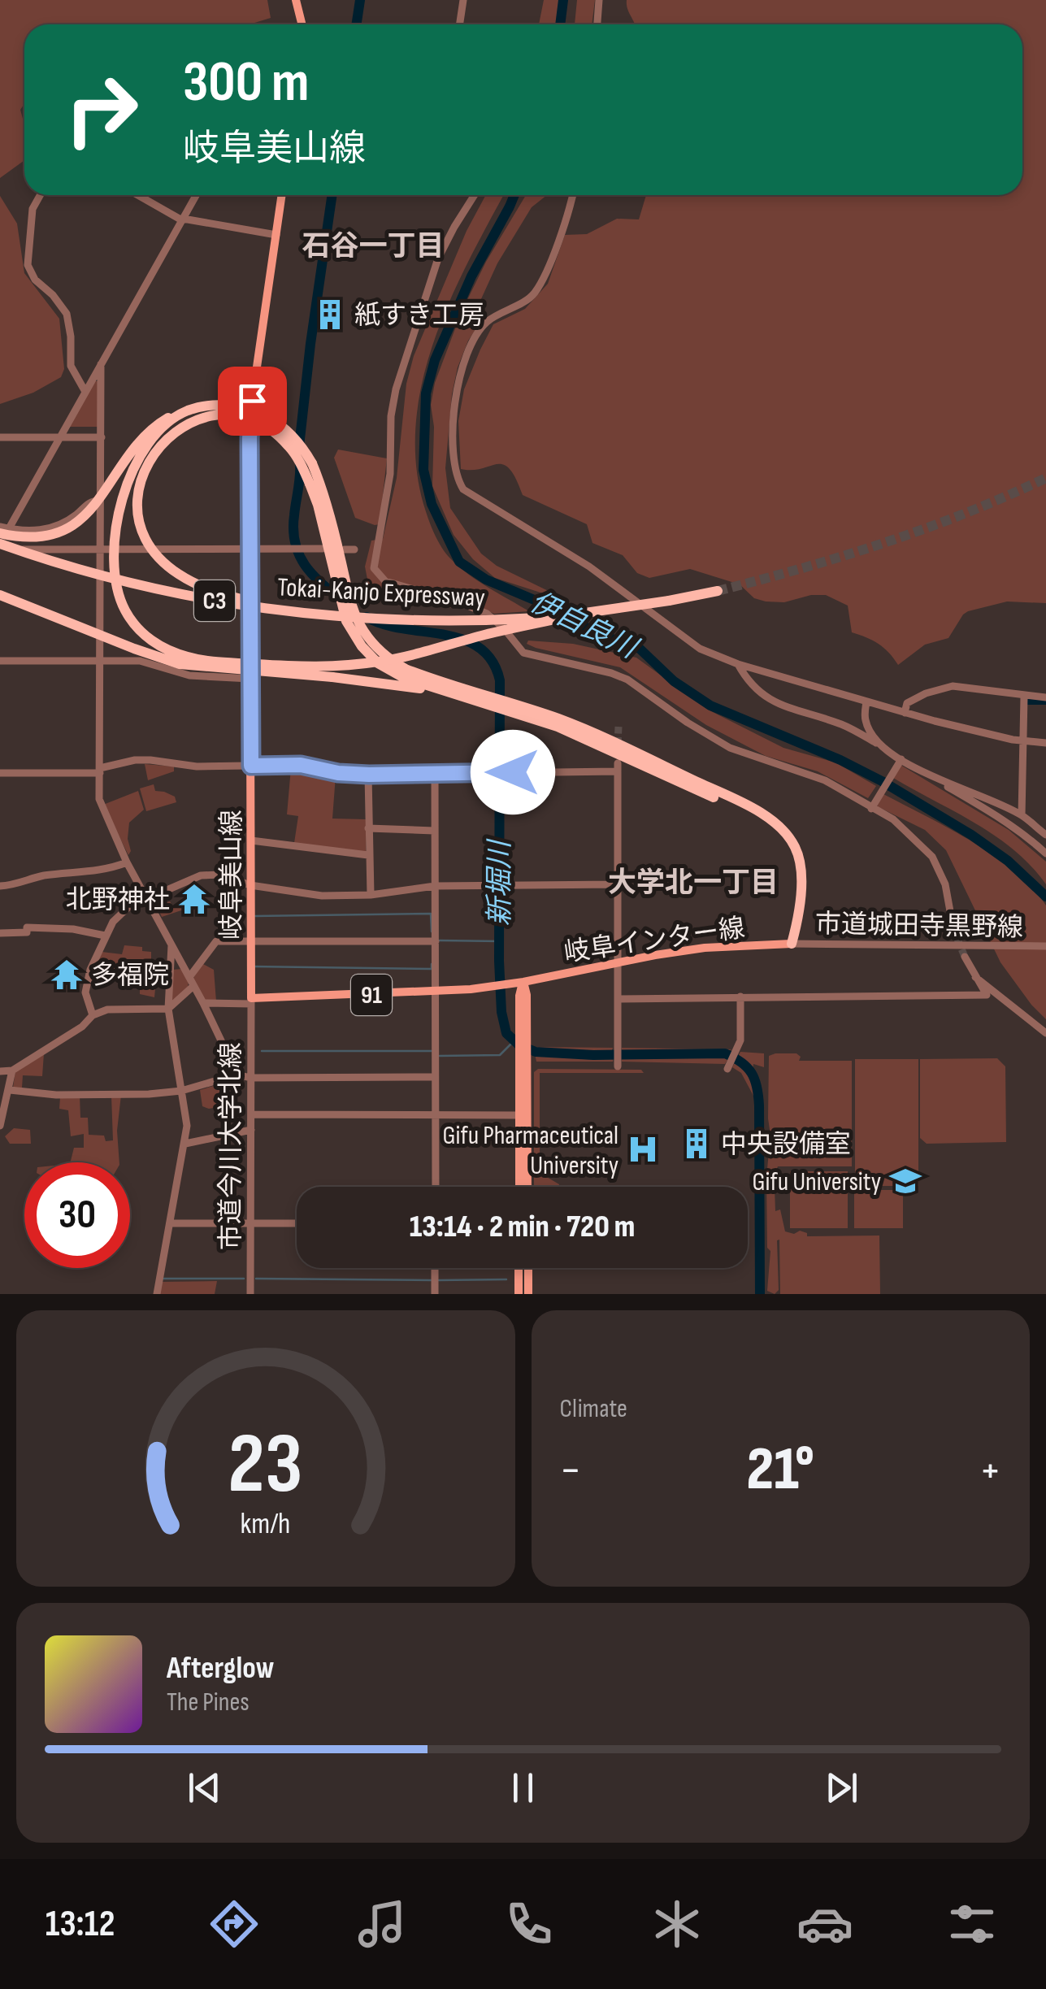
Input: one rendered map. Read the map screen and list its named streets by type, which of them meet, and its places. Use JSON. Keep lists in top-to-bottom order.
{
  "streets": {
    "highway": ["Tokai-Kanjo Expressway", "C3"],
    "main road": ["岐阜美山線", "岐阜インター線", "91"],
    "street": ["市道城田寺黒野線", "市道今川大学北線"]
  },
  "crossings": [
    ["岐阜美山線", "91"],
    ["岐阜美山線", "市道今川大学北線"],
    ["市道城田寺黒野線", "岐阜インター線"],
    ["岐阜インター線", "91"],
    ["91", "市道今川大学北線"]
  ],
  "districts": ["石谷一丁目", "大学北一丁目"],
  "water": ["伊自良川", "新堀川"],
  "places": {
    "building": ["紙すき工房", "中央設備室"],
    "temple": ["北野神社", "多福院"],
    "hospital": ["Gifu Pharmaceutical University"],
    "school or university": ["Gifu University"]
  },
  "page": {
    "turn": ["300 m", "岐阜美山線"],
    "limit": "30",
    "trip": "13:14 · 2 min · 720 m",
    "tile": "Climate",
    "heat": ["−", "21°", "+"],
    "song": ["Afterglow", "The Pines"],
    "tabs": "13:12",
    "gauge": ["23", "km/h"]
  }
}
